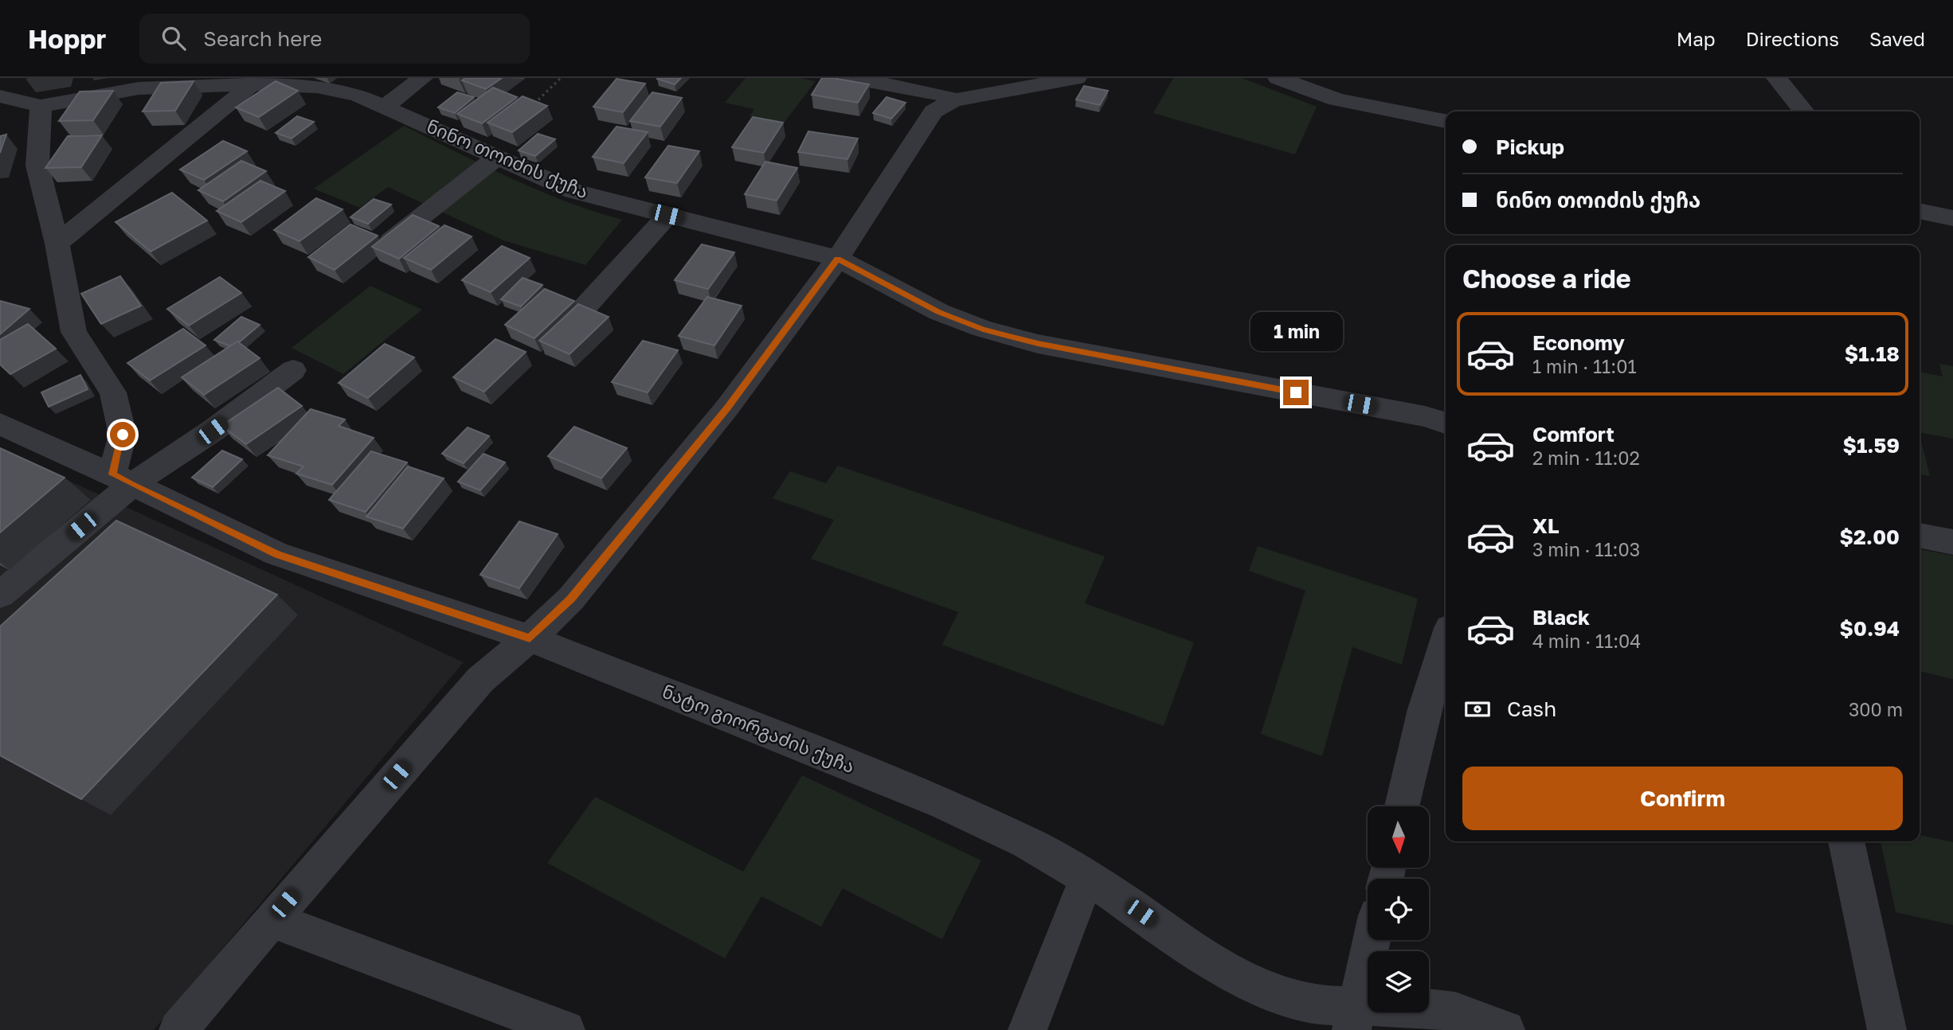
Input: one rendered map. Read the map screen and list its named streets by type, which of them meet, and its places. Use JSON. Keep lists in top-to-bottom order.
{
  "streets": {
    "street": ["ნინო თოიძის ქუჩა", "ნატო გიორგაძის ქუჩა"]
  },
  "north": "bottom",
  "page": {
    "header": "Hoppr",
    "search": "Search here",
    "nav": ["Map", "Directions", "Saved"],
    "banner": ["Pickup", "ნინო თოიძის ქუჩა"],
    "heading": "Choose a ride",
    "bubble": "1 min",
    "list": [
      {
        "name": "Economy",
        "note": "1 min · 11:01",
        "value": "$1.18"
      },
      {
        "name": "Comfort",
        "note": "2 min · 11:02",
        "value": "$1.59"
      },
      {
        "name": "XL",
        "note": "3 min · 11:03",
        "value": "$2.00"
      },
      {
        "name": "Black",
        "note": "4 min · 11:04",
        "value": "$0.94"
      }
    ],
    "pay": ["Cash", "300 m"],
    "buttons": "Confirm"
  }
}
